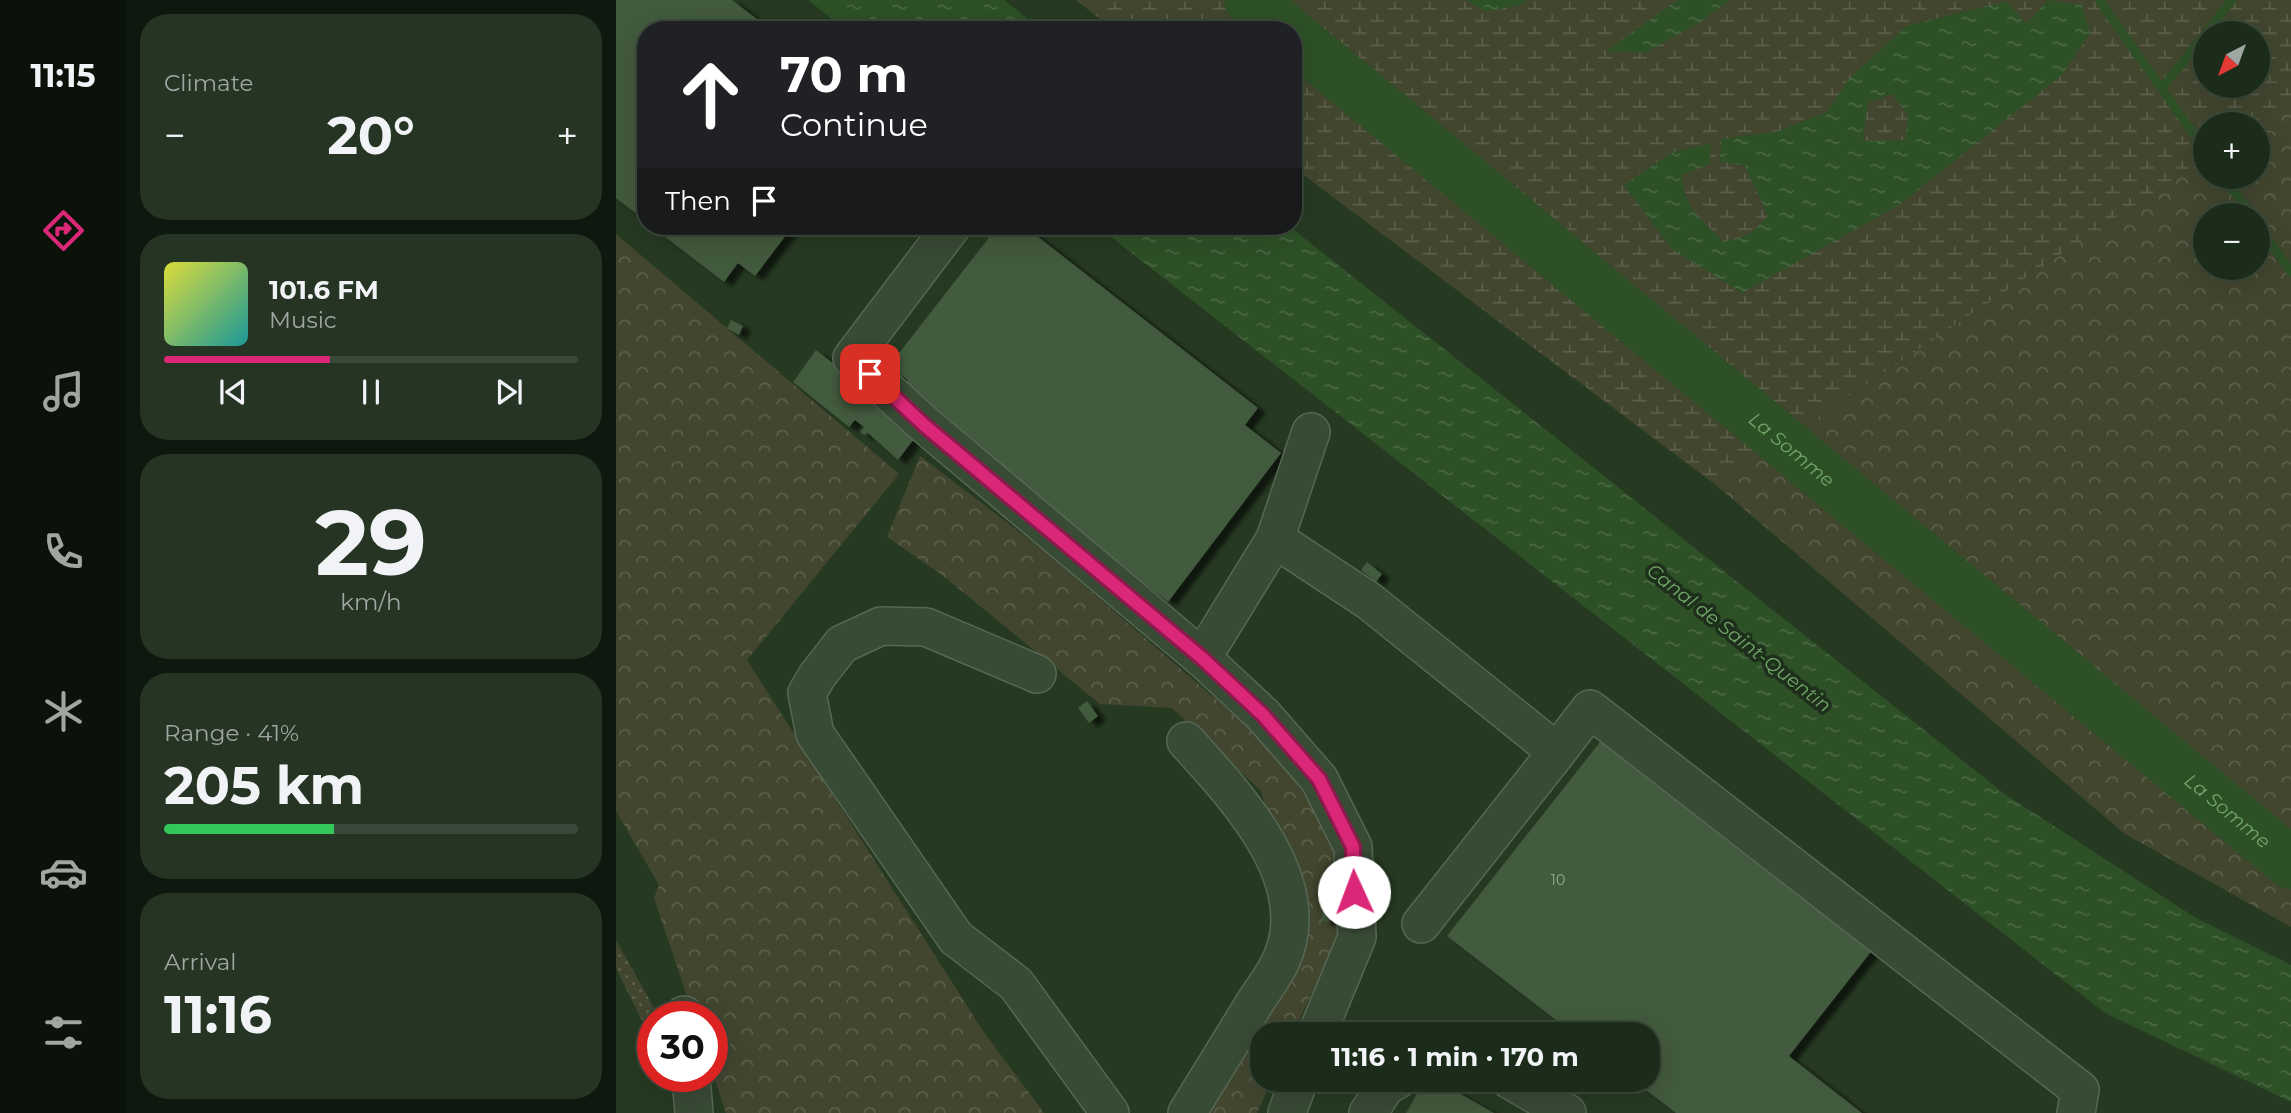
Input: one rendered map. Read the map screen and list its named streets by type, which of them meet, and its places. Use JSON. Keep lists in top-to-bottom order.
{
  "water": ["La Somme", "Canal de Saint-Quentin"],
  "house_numbers": ["10"],
  "north": "bottom left",
  "page": {
    "tabs": "11:15",
    "tile": [
      "Climate",
      ["29", "km/h"],
      ["Range · 41%", "205 km"],
      ["Arrival", "11:16"]
    ],
    "map_buttons": ["+", "−"],
    "turn": ["70 m", "Continue"],
    "heat": ["−", "20°", "+"],
    "then": "Then",
    "song": ["101.6 FM", "Music"],
    "limit": "30",
    "trip": "11:16 · 1 min · 170 m"
  }
}
